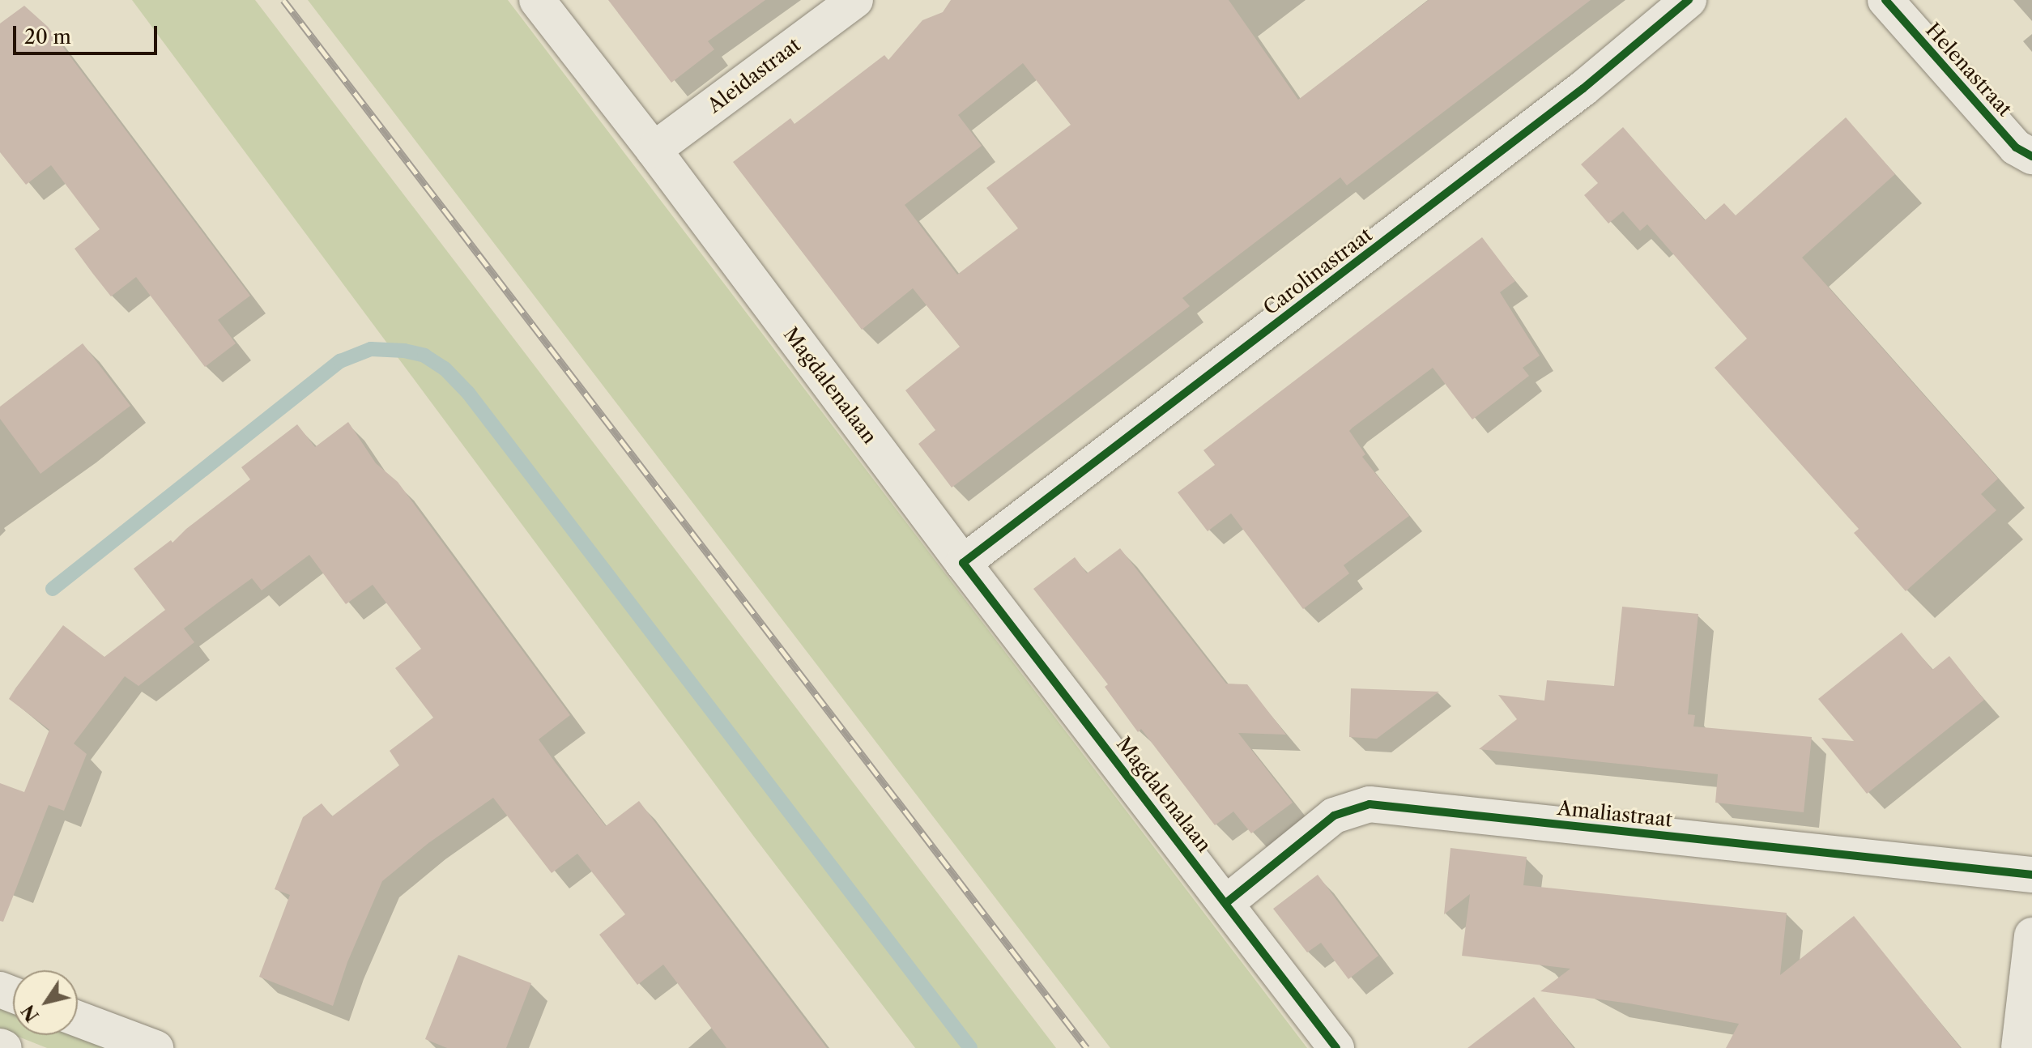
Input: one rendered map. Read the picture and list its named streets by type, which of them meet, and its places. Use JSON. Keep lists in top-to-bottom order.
{
  "streets": {
    "street": [
      "Helenastraat",
      "Aleidastraat",
      "Carolinastraat",
      "Magdalenalaan",
      "Amaliastraat"
    ]
  },
  "crossings": [
    ["Aleidastraat", "Magdalenalaan"],
    ["Carolinastraat", "Magdalenalaan"],
    ["Magdalenalaan", "Amaliastraat"]
  ],
  "scale_bar": "20 m",
  "north": "bottom left"
}
